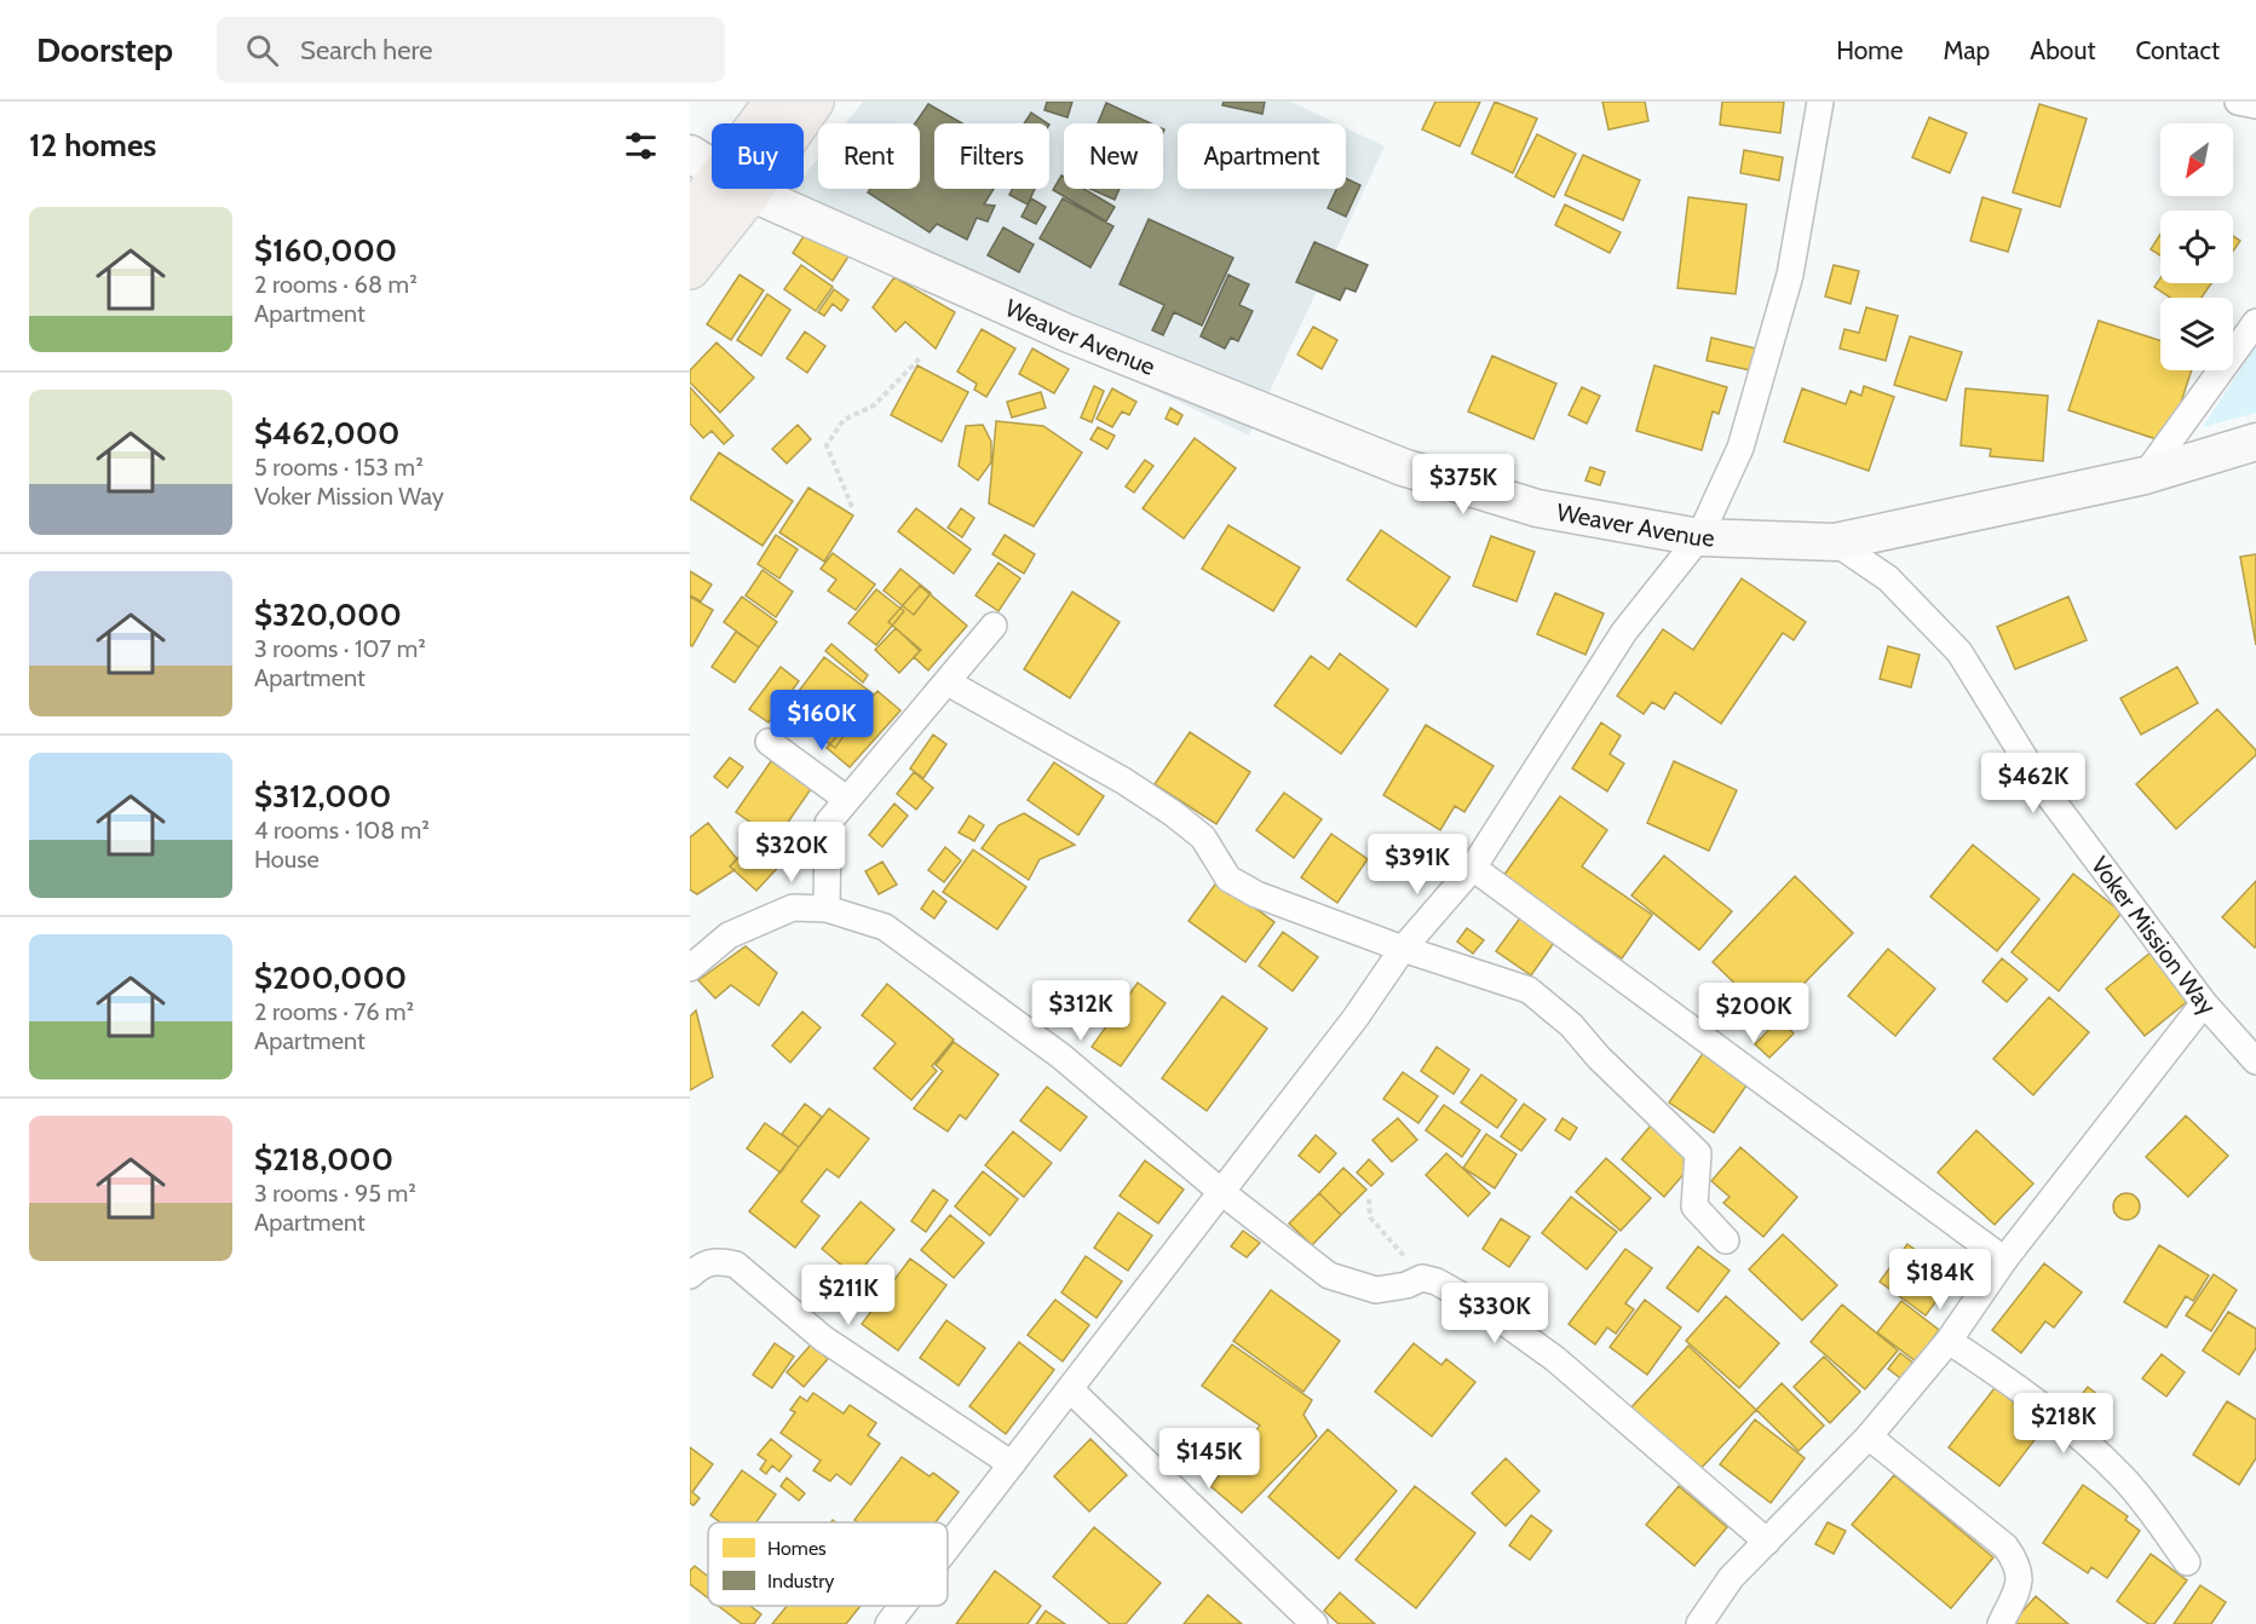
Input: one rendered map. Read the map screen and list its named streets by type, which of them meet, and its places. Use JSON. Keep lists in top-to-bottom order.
{
  "streets": {
    "street": ["Weaver Avenue", "Voker Mission Way"]
  },
  "crossings": [
    ["Weaver Avenue", "Voker Mission Way"]
  ],
  "legend": ["Homes", "Industry"],
  "north": "bottom left",
  "page": {
    "header": "Doorstep",
    "search": "Search here",
    "nav": [
      "Home",
      "Map",
      "About",
      "Contact"
    ],
    "heading": "12 homes",
    "chip": [
      "Buy",
      "Rent",
      "Filters",
      "New",
      "Apartment"
    ],
    "list": [
      {
        "name": "$160,000",
        "note": "2 rooms · 68 m² · Apartment"
      },
      {
        "name": "$462,000",
        "note": "5 rooms · 153 m² · Voker Mission Way"
      },
      {
        "name": "$320,000",
        "note": "3 rooms · 107 m² · Apartment"
      },
      {
        "name": "$312,000",
        "note": "4 rooms · 108 m² · House"
      },
      {
        "name": "$200,000",
        "note": "2 rooms · 76 m² · Apartment"
      },
      {
        "name": "$218,000",
        "note": "3 rooms · 95 m² · Apartment"
      }
    ],
    "price": [
      "$375K",
      "$160K",
      "$462K",
      "$320K",
      "$391K",
      "$312K",
      "$200K",
      "$184K",
      "$211K",
      "$330K",
      "$218K",
      "$145K"
    ]
  }
}
